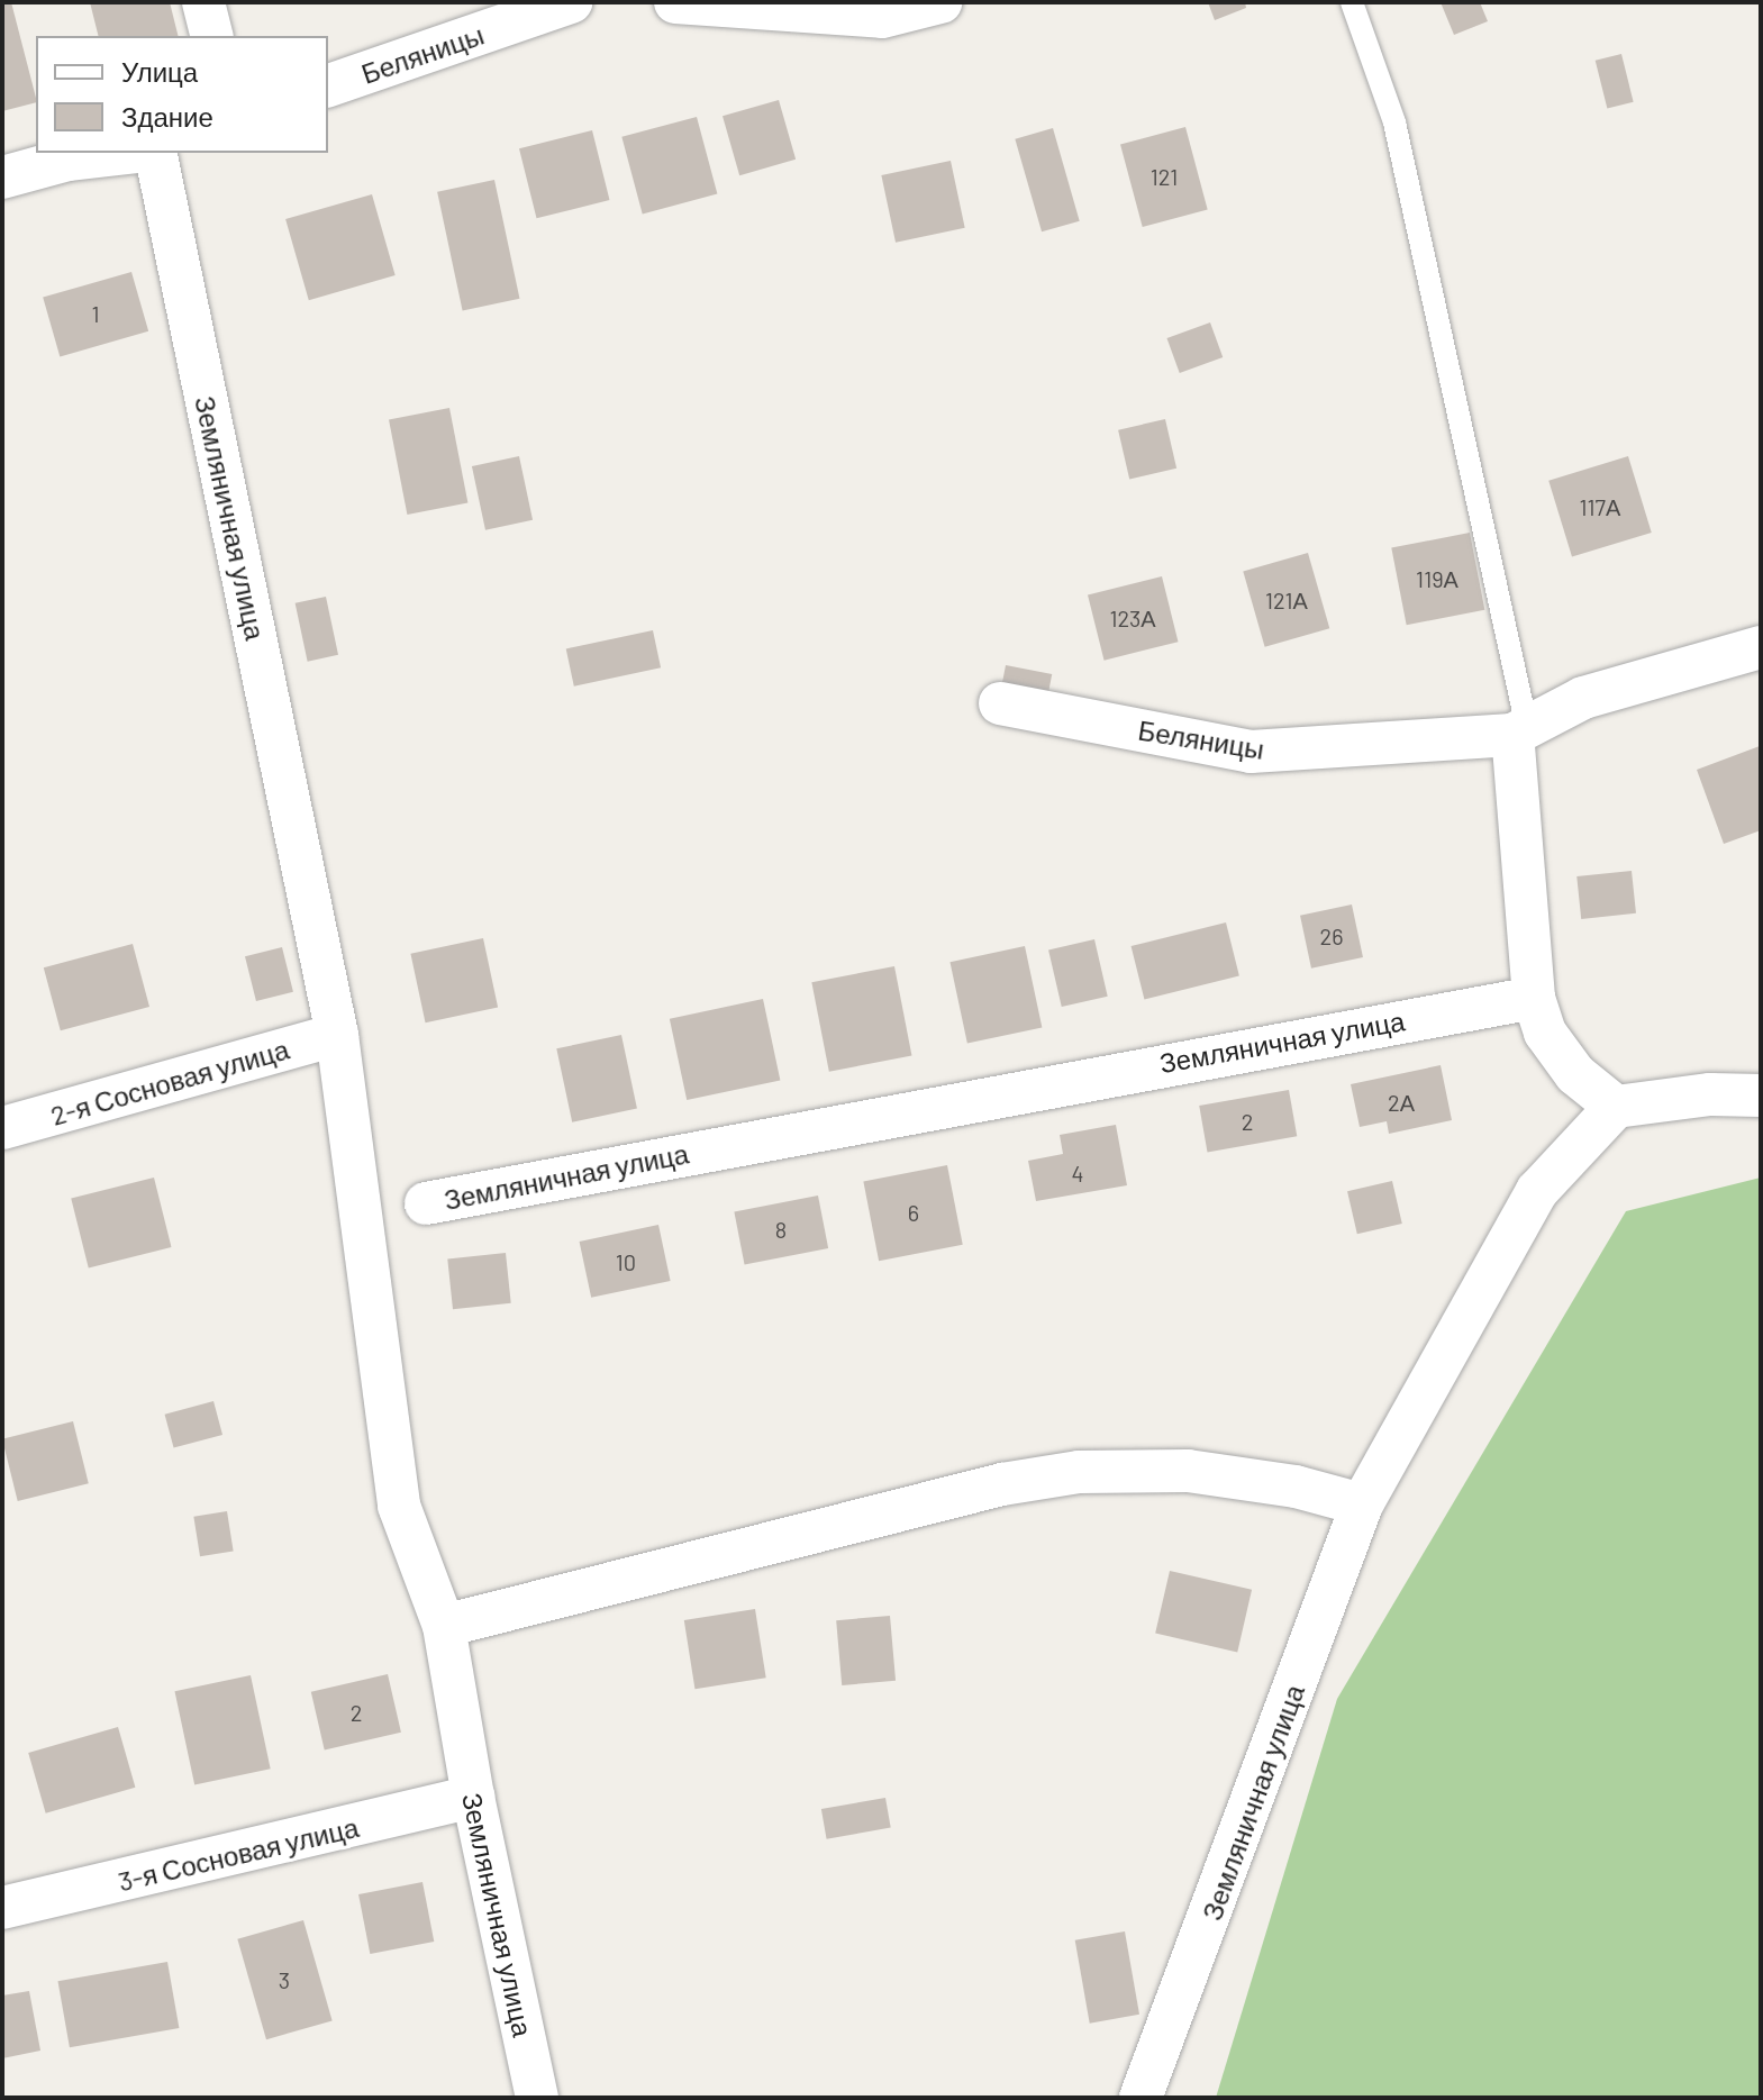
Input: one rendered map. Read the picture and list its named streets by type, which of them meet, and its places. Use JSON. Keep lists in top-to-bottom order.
{
  "streets": {
    "street": [
      "Беляницы",
      "Земляничная улица",
      "2-я Сосновая улица",
      "3-я Сосновая улица"
    ]
  },
  "crossings": [
    ["Земляничная улица", "2-я Сосновая улица"],
    ["Земляничная улица", "3-я Сосновая улица"]
  ],
  "house_numbers": [
    "121",
    "1",
    "117А",
    "119А",
    "121А",
    "123А",
    "26",
    "2А",
    "2",
    "4",
    "6",
    "8",
    "10",
    "2",
    "3"
  ],
  "legend": ["Улица", "Здание"]
}
